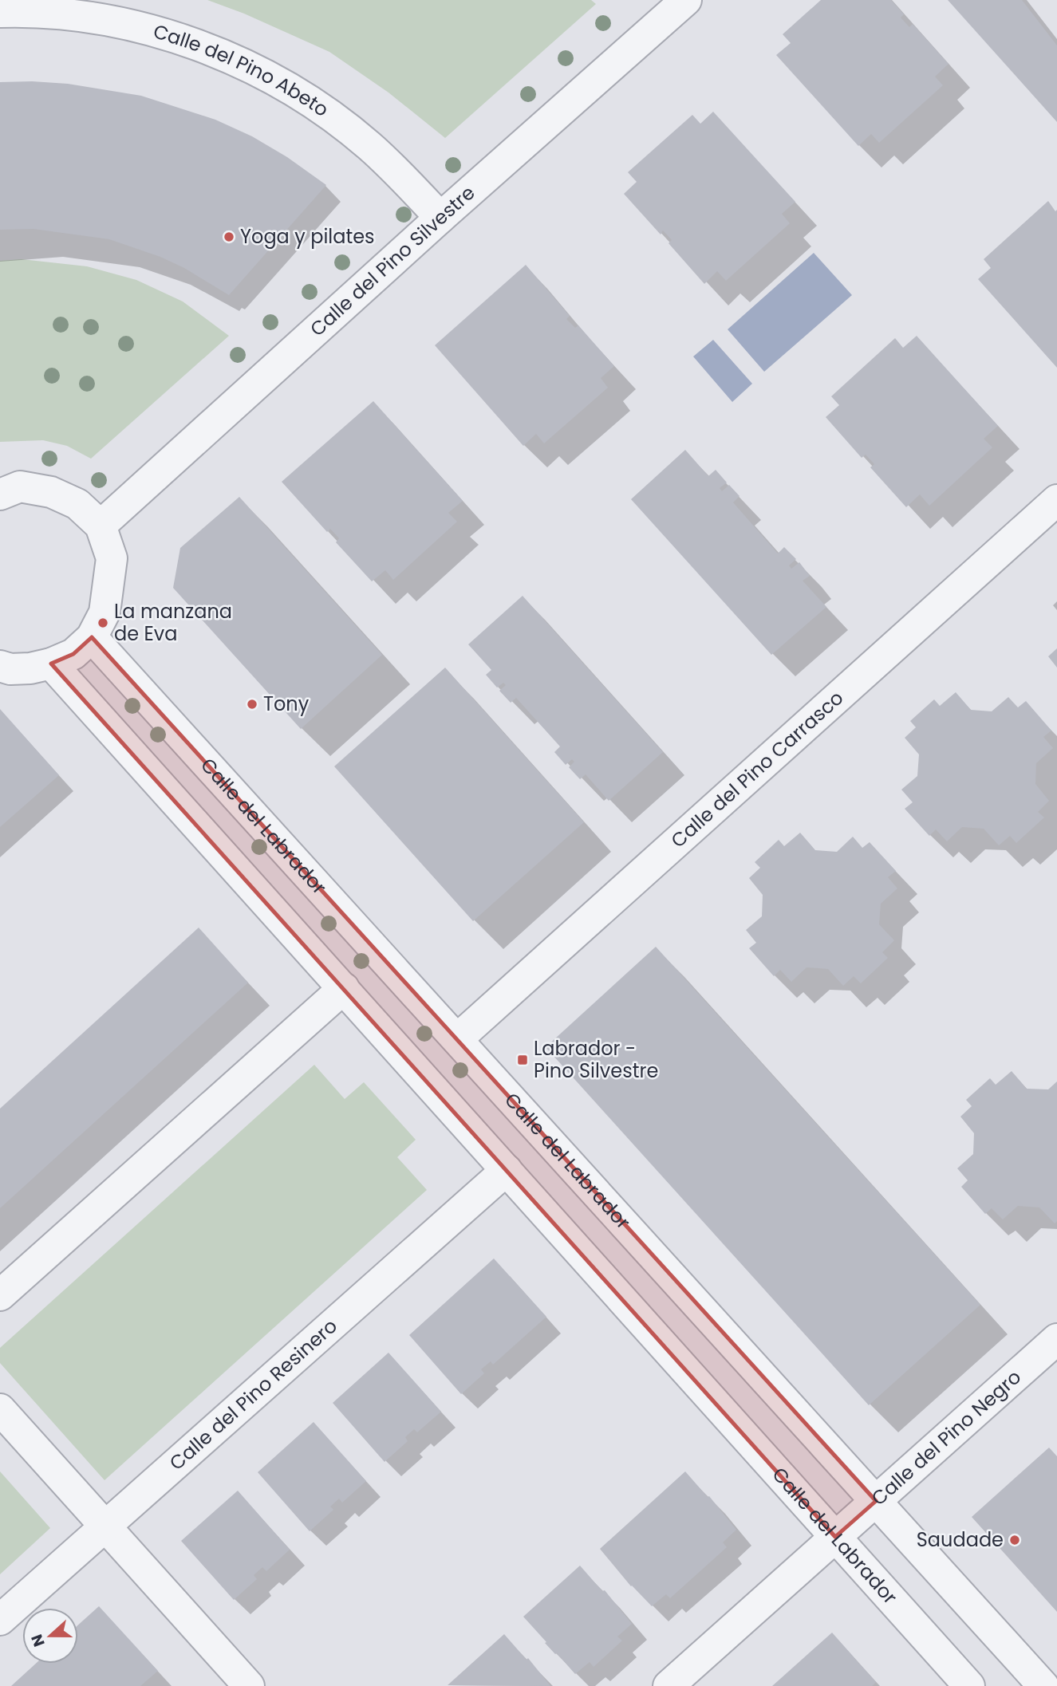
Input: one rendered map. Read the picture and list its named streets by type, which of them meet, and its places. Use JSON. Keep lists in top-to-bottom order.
{
  "streets": {
    "street": [
      "Calle del Pino Abeto",
      "Calle del Pino Silvestre",
      "Calle del Pino Carrasco",
      "Calle del Labrador",
      "Calle del Pino Resinero",
      "Calle del Pino Negro"
    ]
  },
  "crossings": [
    ["Calle del Pino Abeto", "Calle del Pino Silvestre"],
    ["Calle del Pino Carrasco", "Calle del Labrador"],
    ["Calle del Labrador", "Calle del Pino Resinero"],
    ["Calle del Labrador", "Calle del Pino Negro"]
  ],
  "places": {
    "other": [
      "Yoga y pilates",
      "La manzana de Eva",
      "Tony",
      "Saudade"
    ],
    "transit": ["Labrador - Pino Silvestre"]
  },
  "north": "left"
}
